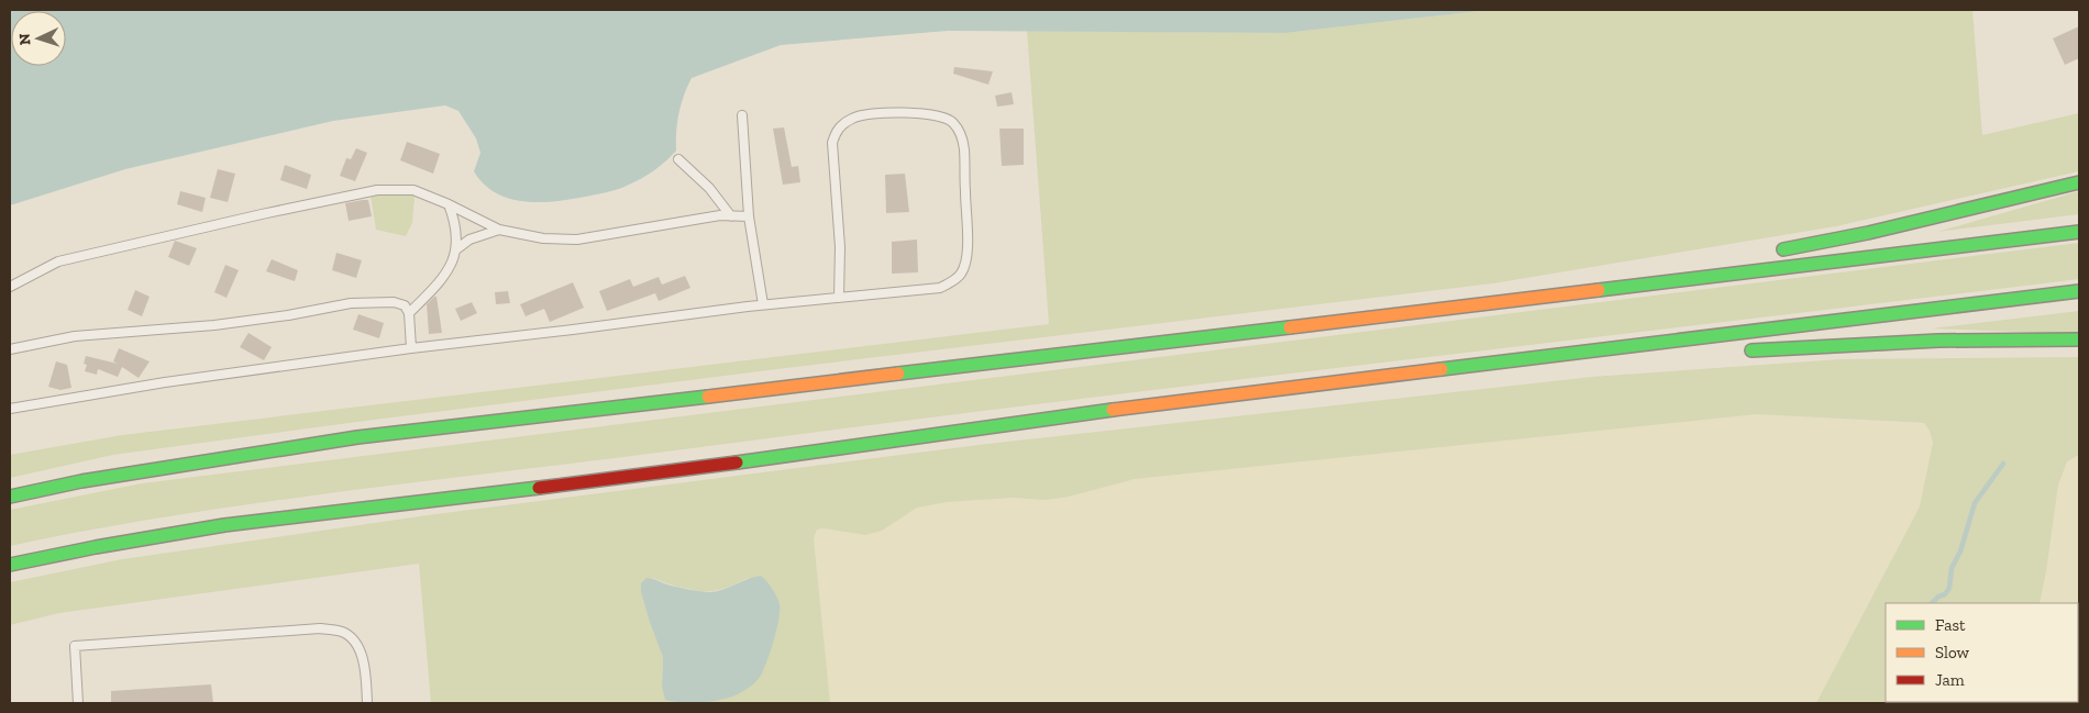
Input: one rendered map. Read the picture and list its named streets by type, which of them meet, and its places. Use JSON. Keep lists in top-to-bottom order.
{
  "legend": ["Fast", "Slow", "Jam"],
  "north": "left"
}
